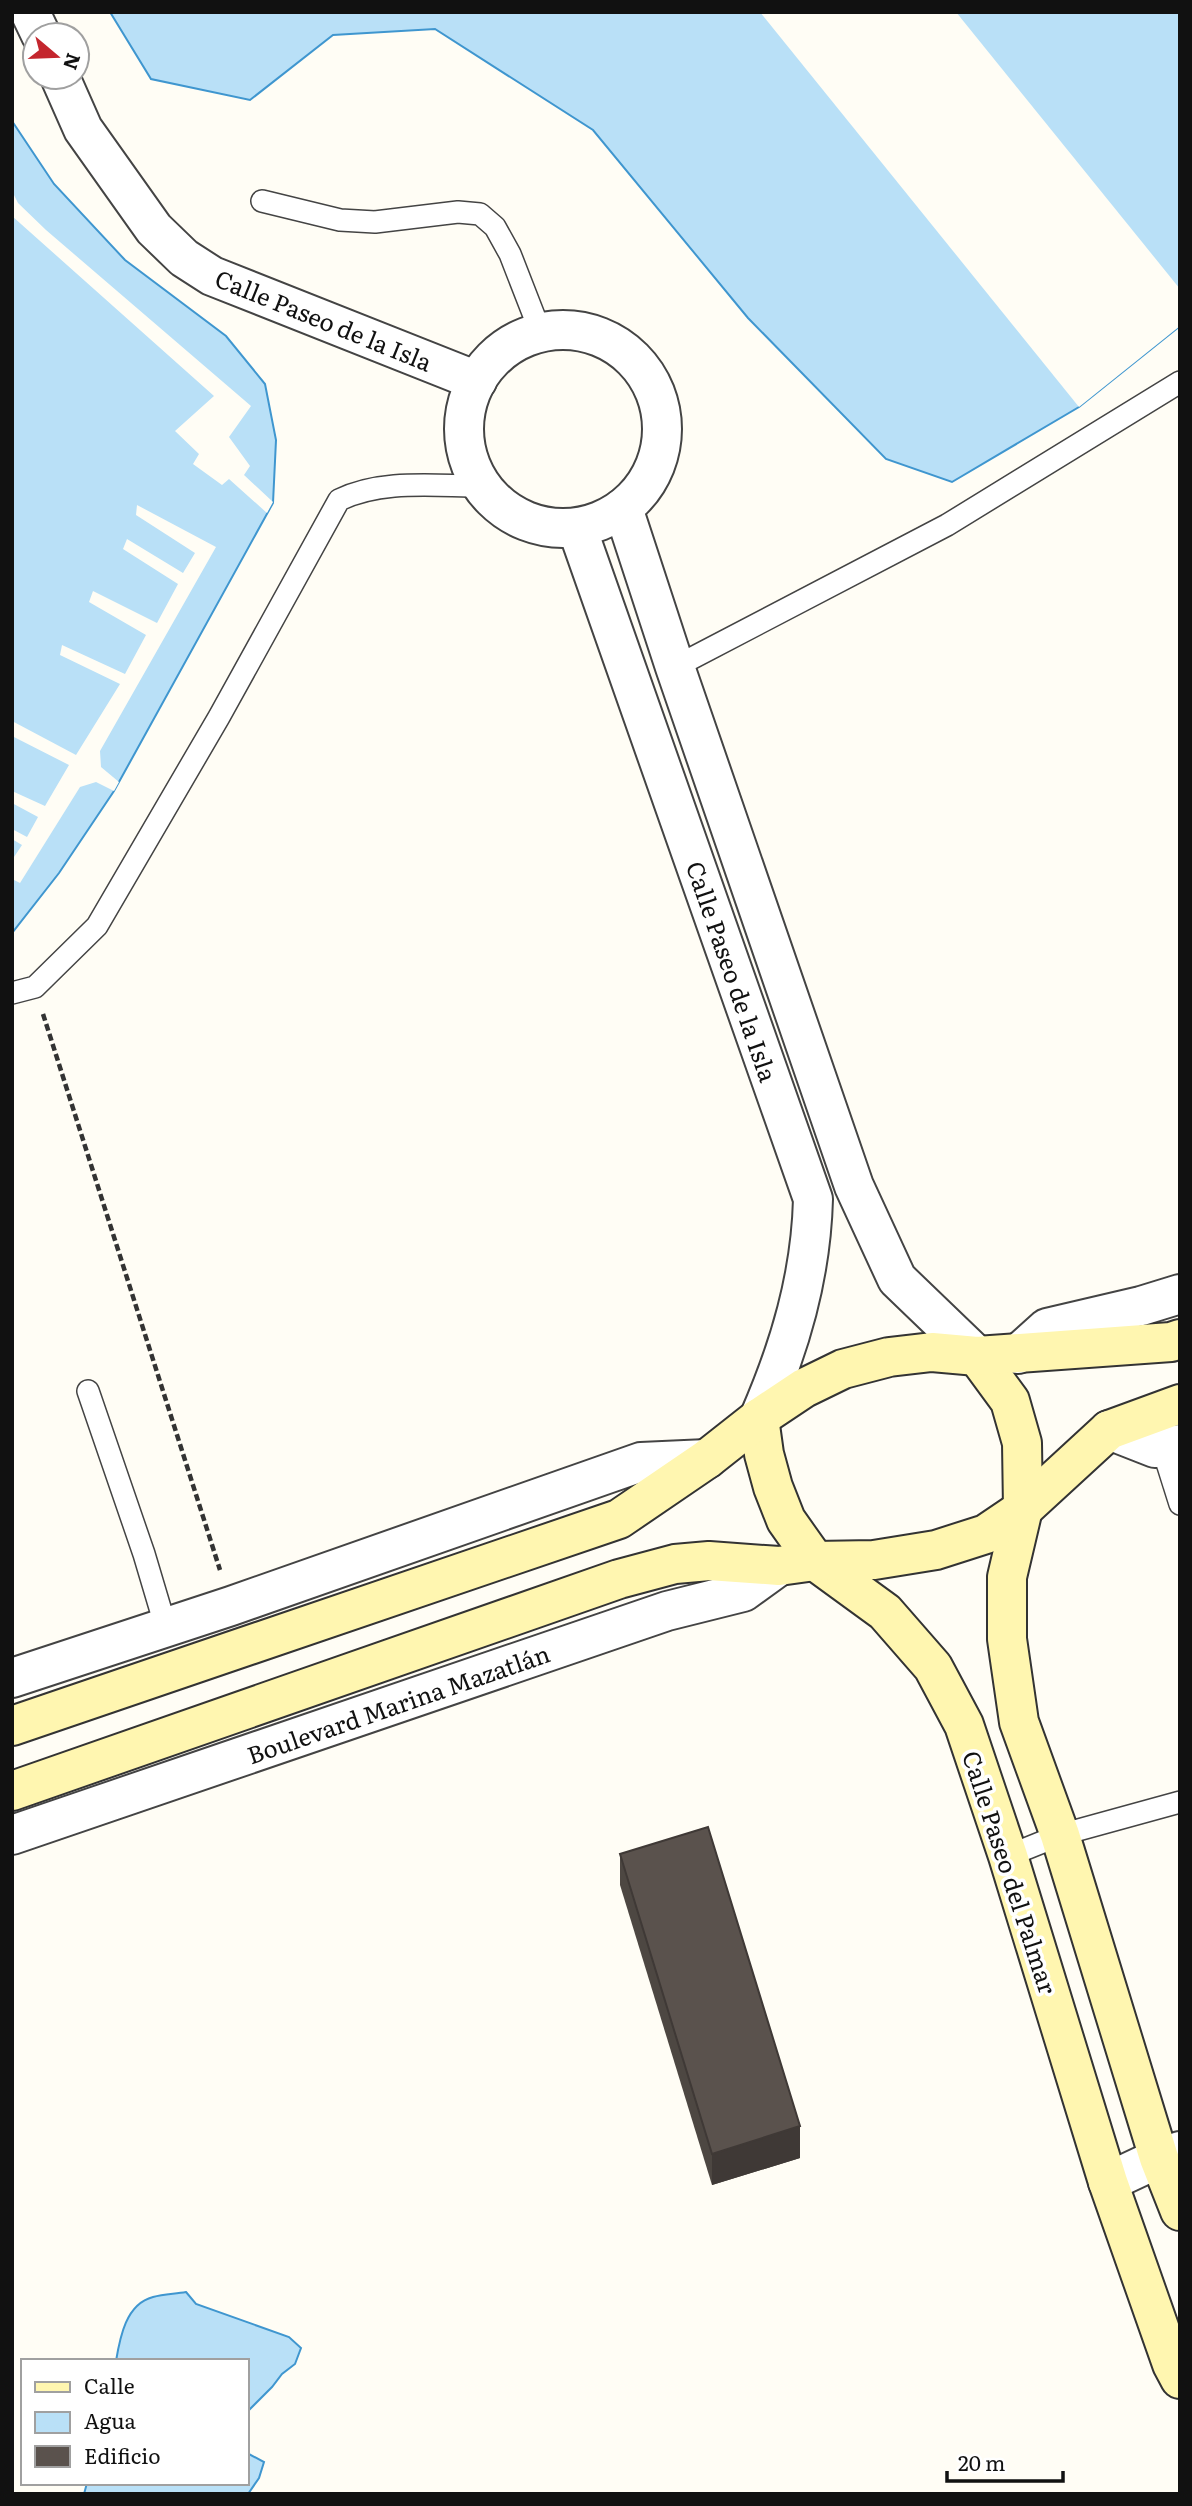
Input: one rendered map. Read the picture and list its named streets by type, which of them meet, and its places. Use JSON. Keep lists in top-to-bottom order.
{
  "streets": {
    "main road": ["Boulevard Marina Mazatlán", "Calle Paseo del Palmar"],
    "street": ["Calle Paseo de la Isla"]
  },
  "crossings": [
    ["Calle Paseo de la Isla", "Boulevard Marina Mazatlán"],
    ["Calle Paseo de la Isla", "Calle Paseo del Palmar"],
    ["Boulevard Marina Mazatlán", "Calle Paseo del Palmar"]
  ],
  "legend": ["Calle", "Agua", "Edificio"],
  "scale_bar": "20 m",
  "north": "right"
}
